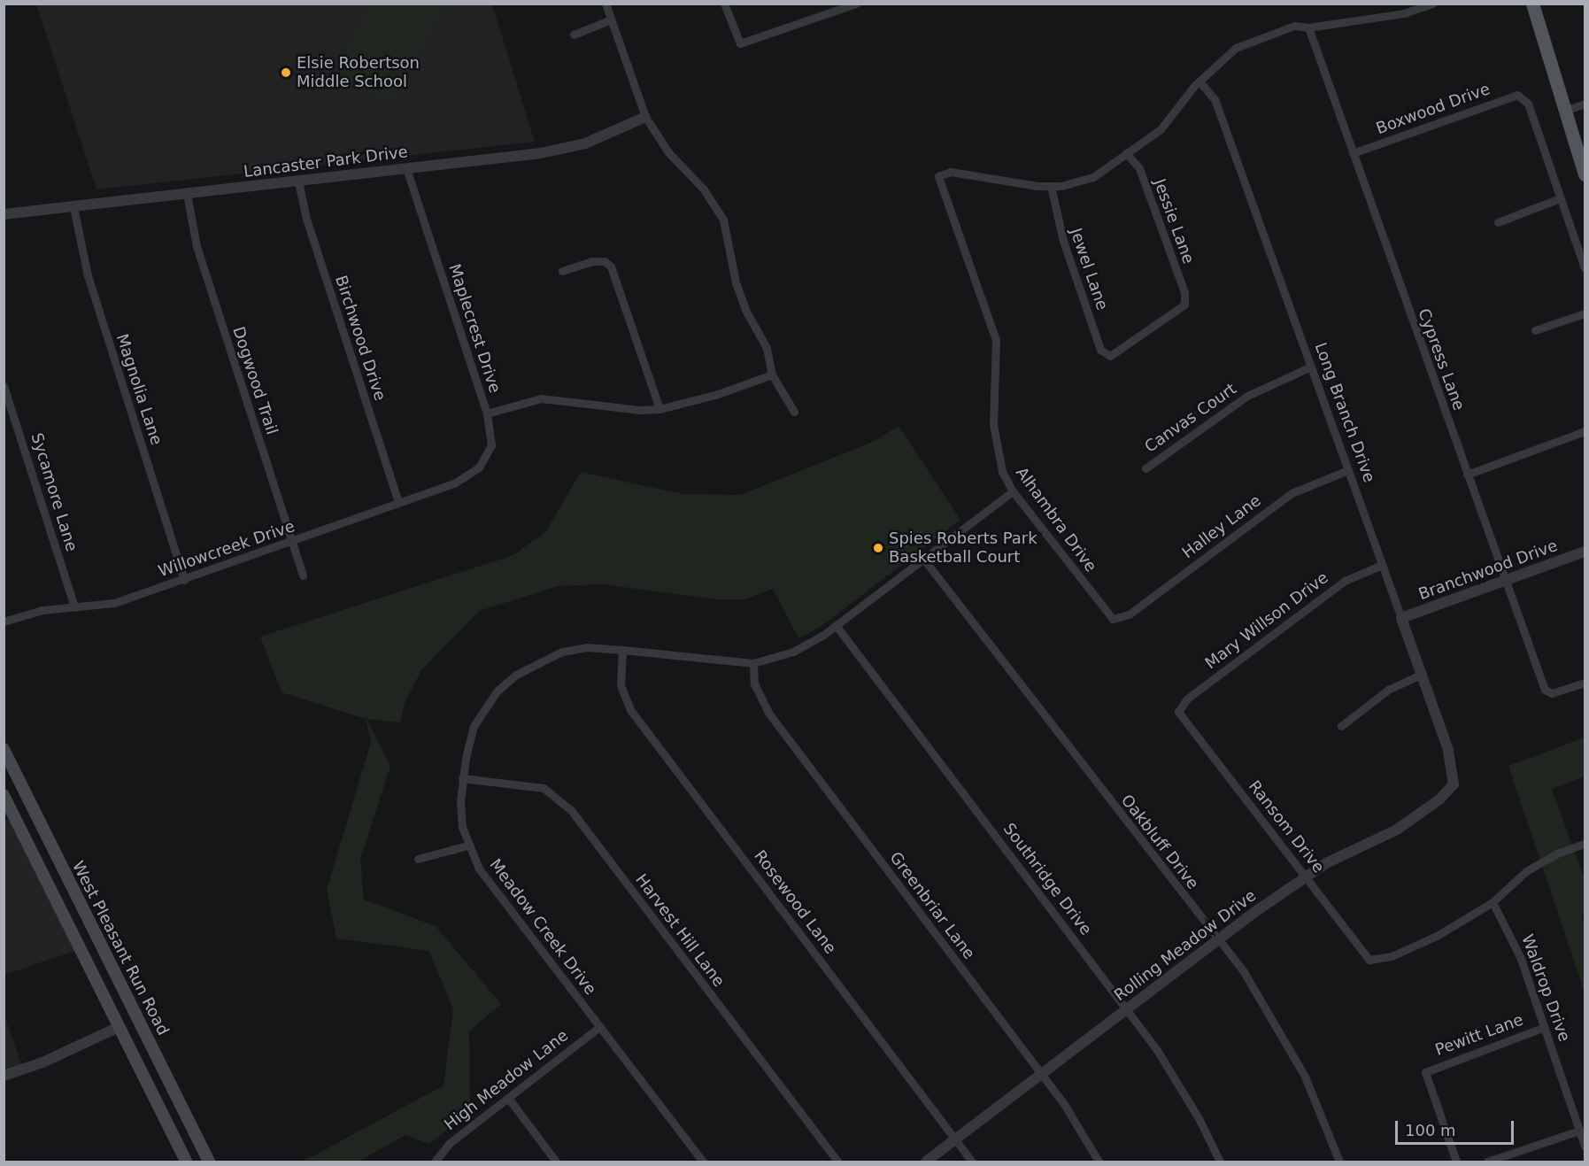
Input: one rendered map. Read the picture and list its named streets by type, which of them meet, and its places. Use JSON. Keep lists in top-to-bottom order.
{
  "streets": {
    "main road": ["West Pleasant Run Road"],
    "street": [
      "Boxwood Drive",
      "Lancaster Park Drive",
      "Jessie Lane",
      "Jewel Lane",
      "Maplecrest Drive",
      "Birchwood Drive",
      "Cypress Lane",
      "Dogwood Trail",
      "Magnolia Lane",
      "Long Branch Drive",
      "Canvas Court",
      "Sycamore Lane",
      "Alhambra Drive",
      "Halley Lane",
      "Willowcreek Drive",
      "Branchwood Drive",
      "Mary Willson Drive",
      "Ransom Drive",
      "Oakbluff Drive",
      "Southridge Drive",
      "Rosewood Lane",
      "Greenbriar Lane",
      "Meadow Creek Drive",
      "Harvest Hill Lane",
      "Rolling Meadow Drive",
      "Waldrop Drive",
      "Pewitt Lane",
      "High Meadow Lane"
    ]
  },
  "crossings": [
    ["Boxwood Drive", "Cypress Lane"],
    ["Lancaster Park Drive", "Maplecrest Drive"],
    ["Lancaster Park Drive", "Birchwood Drive"],
    ["Lancaster Park Drive", "Dogwood Trail"],
    ["Lancaster Park Drive", "Magnolia Lane"],
    ["Jessie Lane", "Jewel Lane"],
    ["Jewel Lane", "Alhambra Drive"],
    ["Maplecrest Drive", "Willowcreek Drive"],
    ["Birchwood Drive", "Willowcreek Drive"],
    ["Cypress Lane", "Branchwood Drive"],
    ["Dogwood Trail", "Willowcreek Drive"],
    ["Magnolia Lane", "Willowcreek Drive"],
    ["Long Branch Drive", "Canvas Court"],
    ["Long Branch Drive", "Halley Lane"],
    ["Long Branch Drive", "Branchwood Drive"],
    ["Long Branch Drive", "Mary Willson Drive"],
    ["Long Branch Drive", "Rolling Meadow Drive"],
    ["Sycamore Lane", "Willowcreek Drive"],
    ["Alhambra Drive", "Halley Lane"],
    ["Alhambra Drive", "Meadow Creek Drive"],
    ["Mary Willson Drive", "Ransom Drive"],
    ["Ransom Drive", "Rolling Meadow Drive"],
    ["Ransom Drive", "Waldrop Drive"],
    ["Oakbluff Drive", "Meadow Creek Drive"],
    ["Oakbluff Drive", "Rolling Meadow Drive"],
    ["Southridge Drive", "Meadow Creek Drive"],
    ["Southridge Drive", "Rolling Meadow Drive"],
    ["Rosewood Lane", "Meadow Creek Drive"],
    ["Rosewood Lane", "Rolling Meadow Drive"],
    ["Greenbriar Lane", "Meadow Creek Drive"],
    ["Greenbriar Lane", "Rolling Meadow Drive"],
    ["Meadow Creek Drive", "Harvest Hill Lane"],
    ["Meadow Creek Drive", "High Meadow Lane"],
    ["Waldrop Drive", "Pewitt Lane"]
  ],
  "places": ["Elsie Robertson Middle School", "Spies Roberts Park Basketball Court"],
  "scale_bar": "100 m"
}
